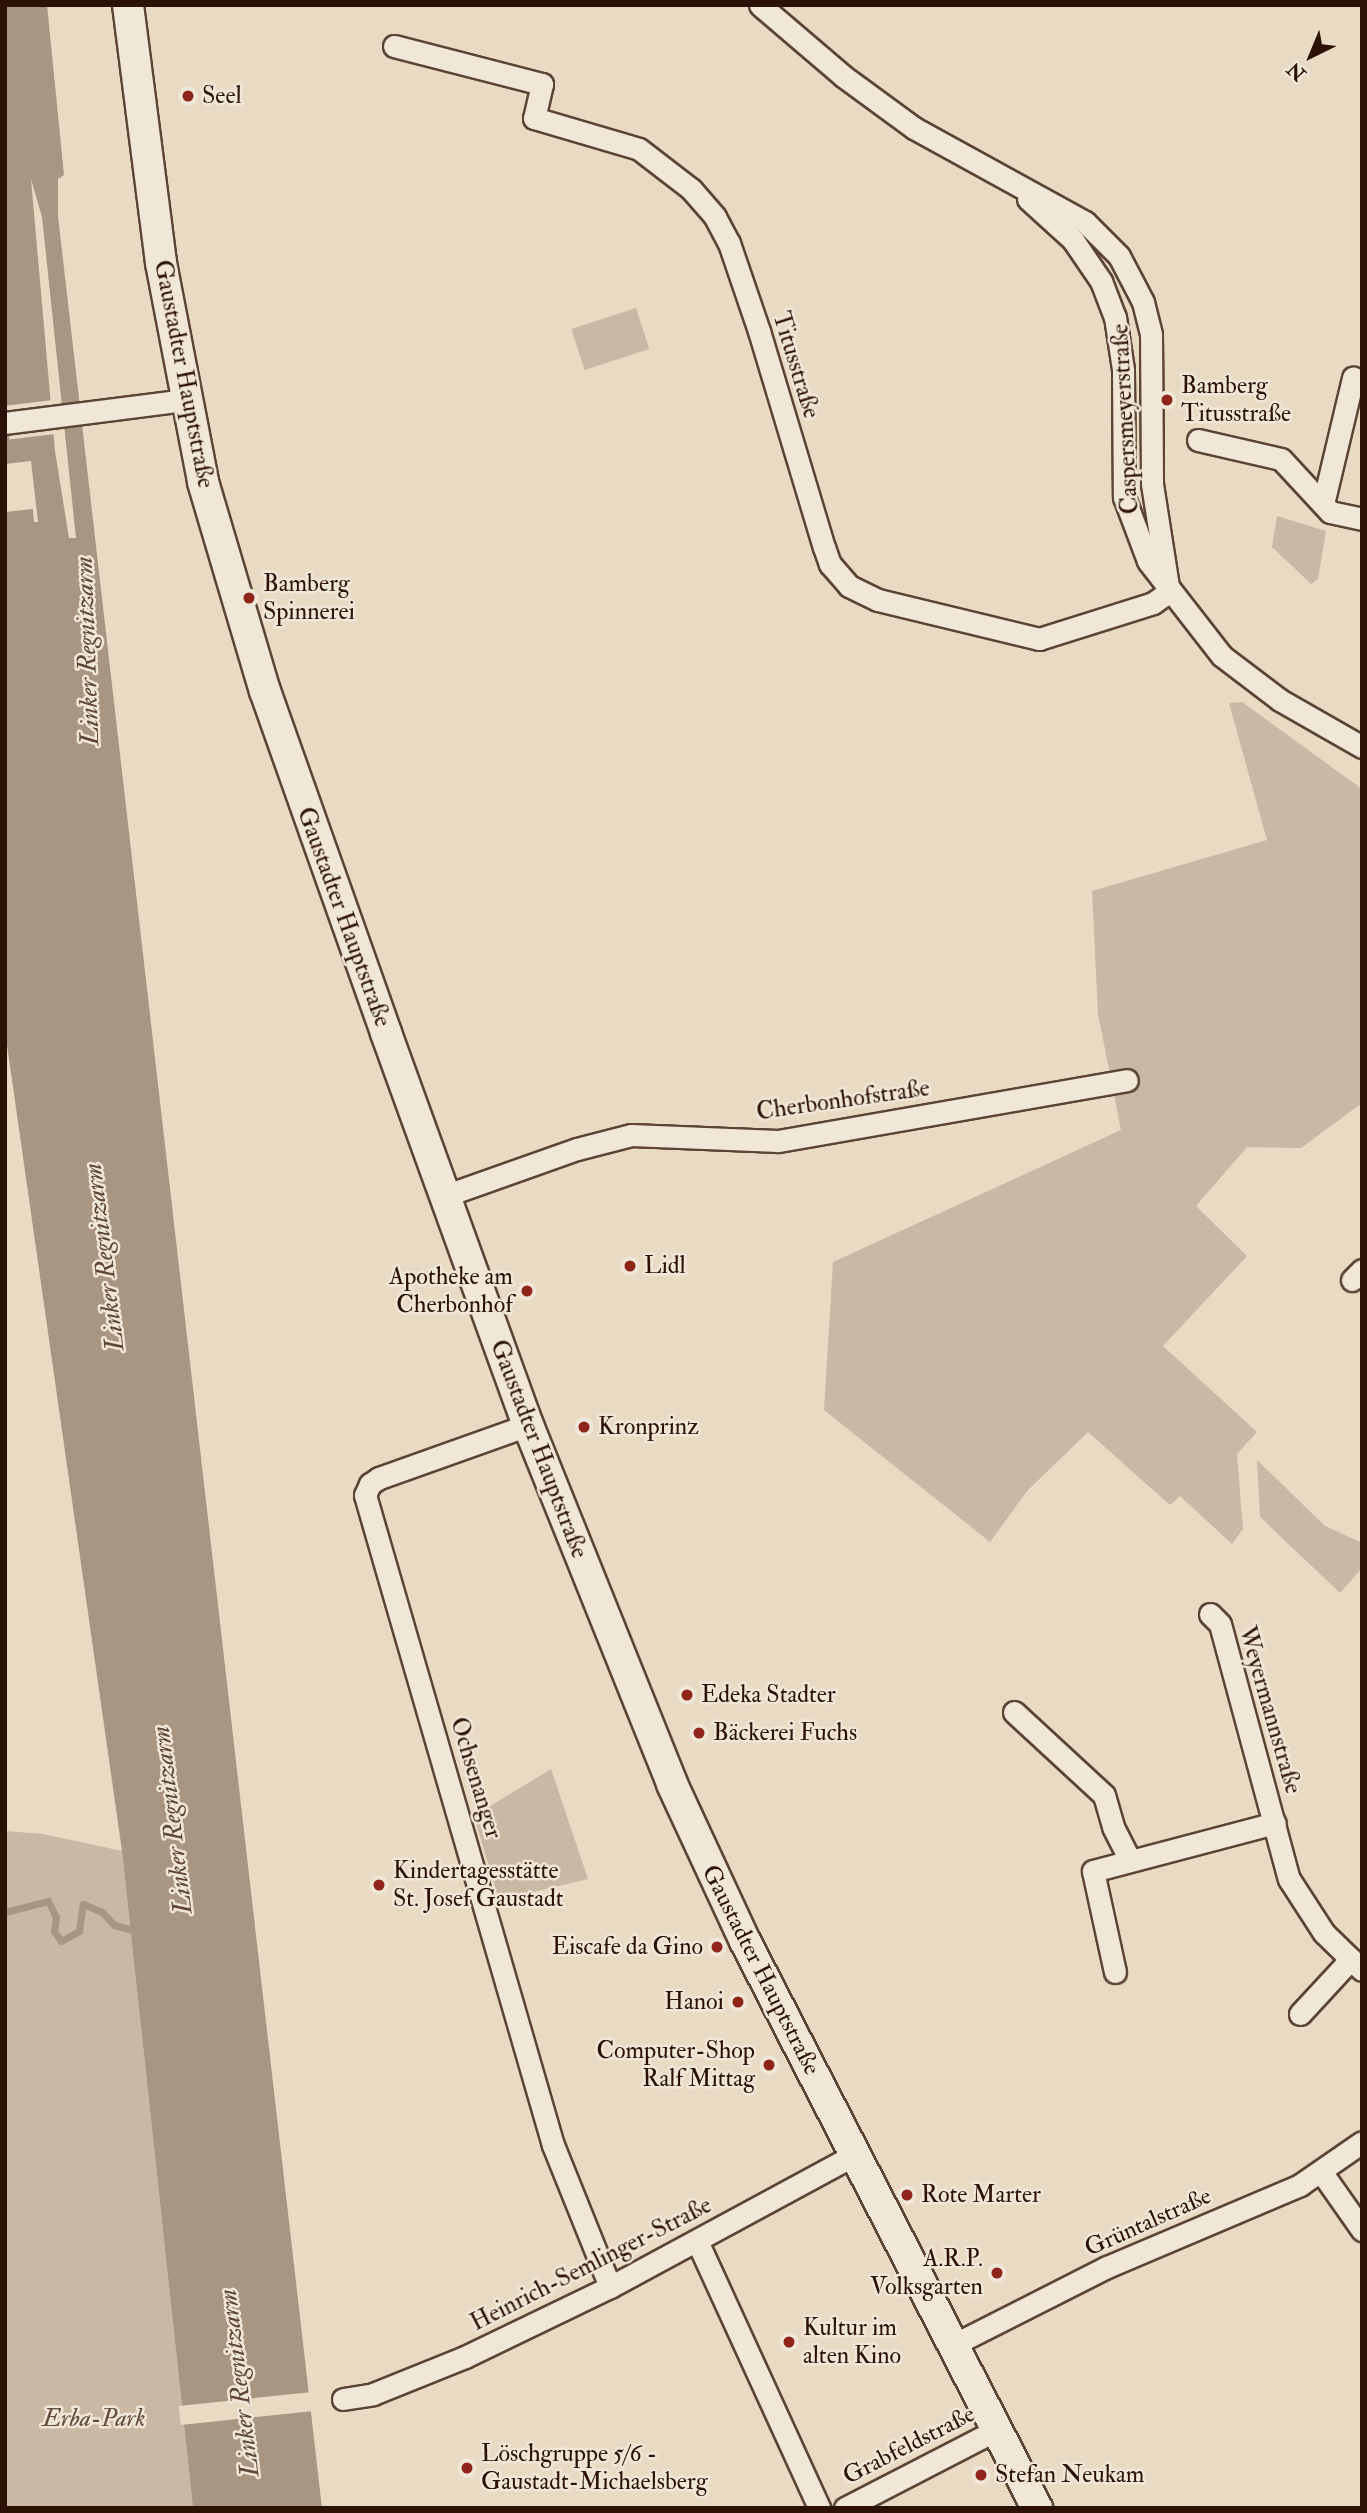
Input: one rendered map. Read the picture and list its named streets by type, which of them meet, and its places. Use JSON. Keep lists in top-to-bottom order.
{
  "streets": {
    "street": [
      "Titusstraße",
      "Gaustadter Hauptstraße",
      "Caspersmeyerstraße",
      "Cherbonhofstraße",
      "Weyermannstraße",
      "Ochsenanger",
      "Grüntalstraße",
      "Heinrich-Semlinger-Straße",
      "Grabfeldstraße"
    ]
  },
  "crossings": [
    ["Titusstraße", "Caspersmeyerstraße"],
    ["Gaustadter Hauptstraße", "Cherbonhofstraße"],
    ["Gaustadter Hauptstraße", "Ochsenanger"],
    ["Gaustadter Hauptstraße", "Grüntalstraße"],
    ["Gaustadter Hauptstraße", "Heinrich-Semlinger-Straße"],
    ["Gaustadter Hauptstraße", "Grabfeldstraße"],
    ["Ochsenanger", "Heinrich-Semlinger-Straße"]
  ],
  "water": ["Linker Regnitzarm"],
  "parks": ["Erba-Park"],
  "places": [
    "Seel",
    "Bamberg Titusstraße",
    "Bamberg Spinnerei",
    "Lidl",
    "Apotheke am Cherbonhof",
    "Kronprinz",
    "Edeka Stadter",
    "Bäckerei Fuchs",
    "Kindertagesstätte St. Josef Gaustadt",
    "Eiscafe da Gino",
    "Hanoi",
    "Computer-Shop Ralf Mittag",
    "Rote Marter",
    "A.R.P. Volksgarten",
    "Kultur im alten Kino",
    "Löschgruppe 5/6 - Gaustadt-Michaelsberg",
    "Stefan Neukam"
  ],
  "north": "bottom left"
}
